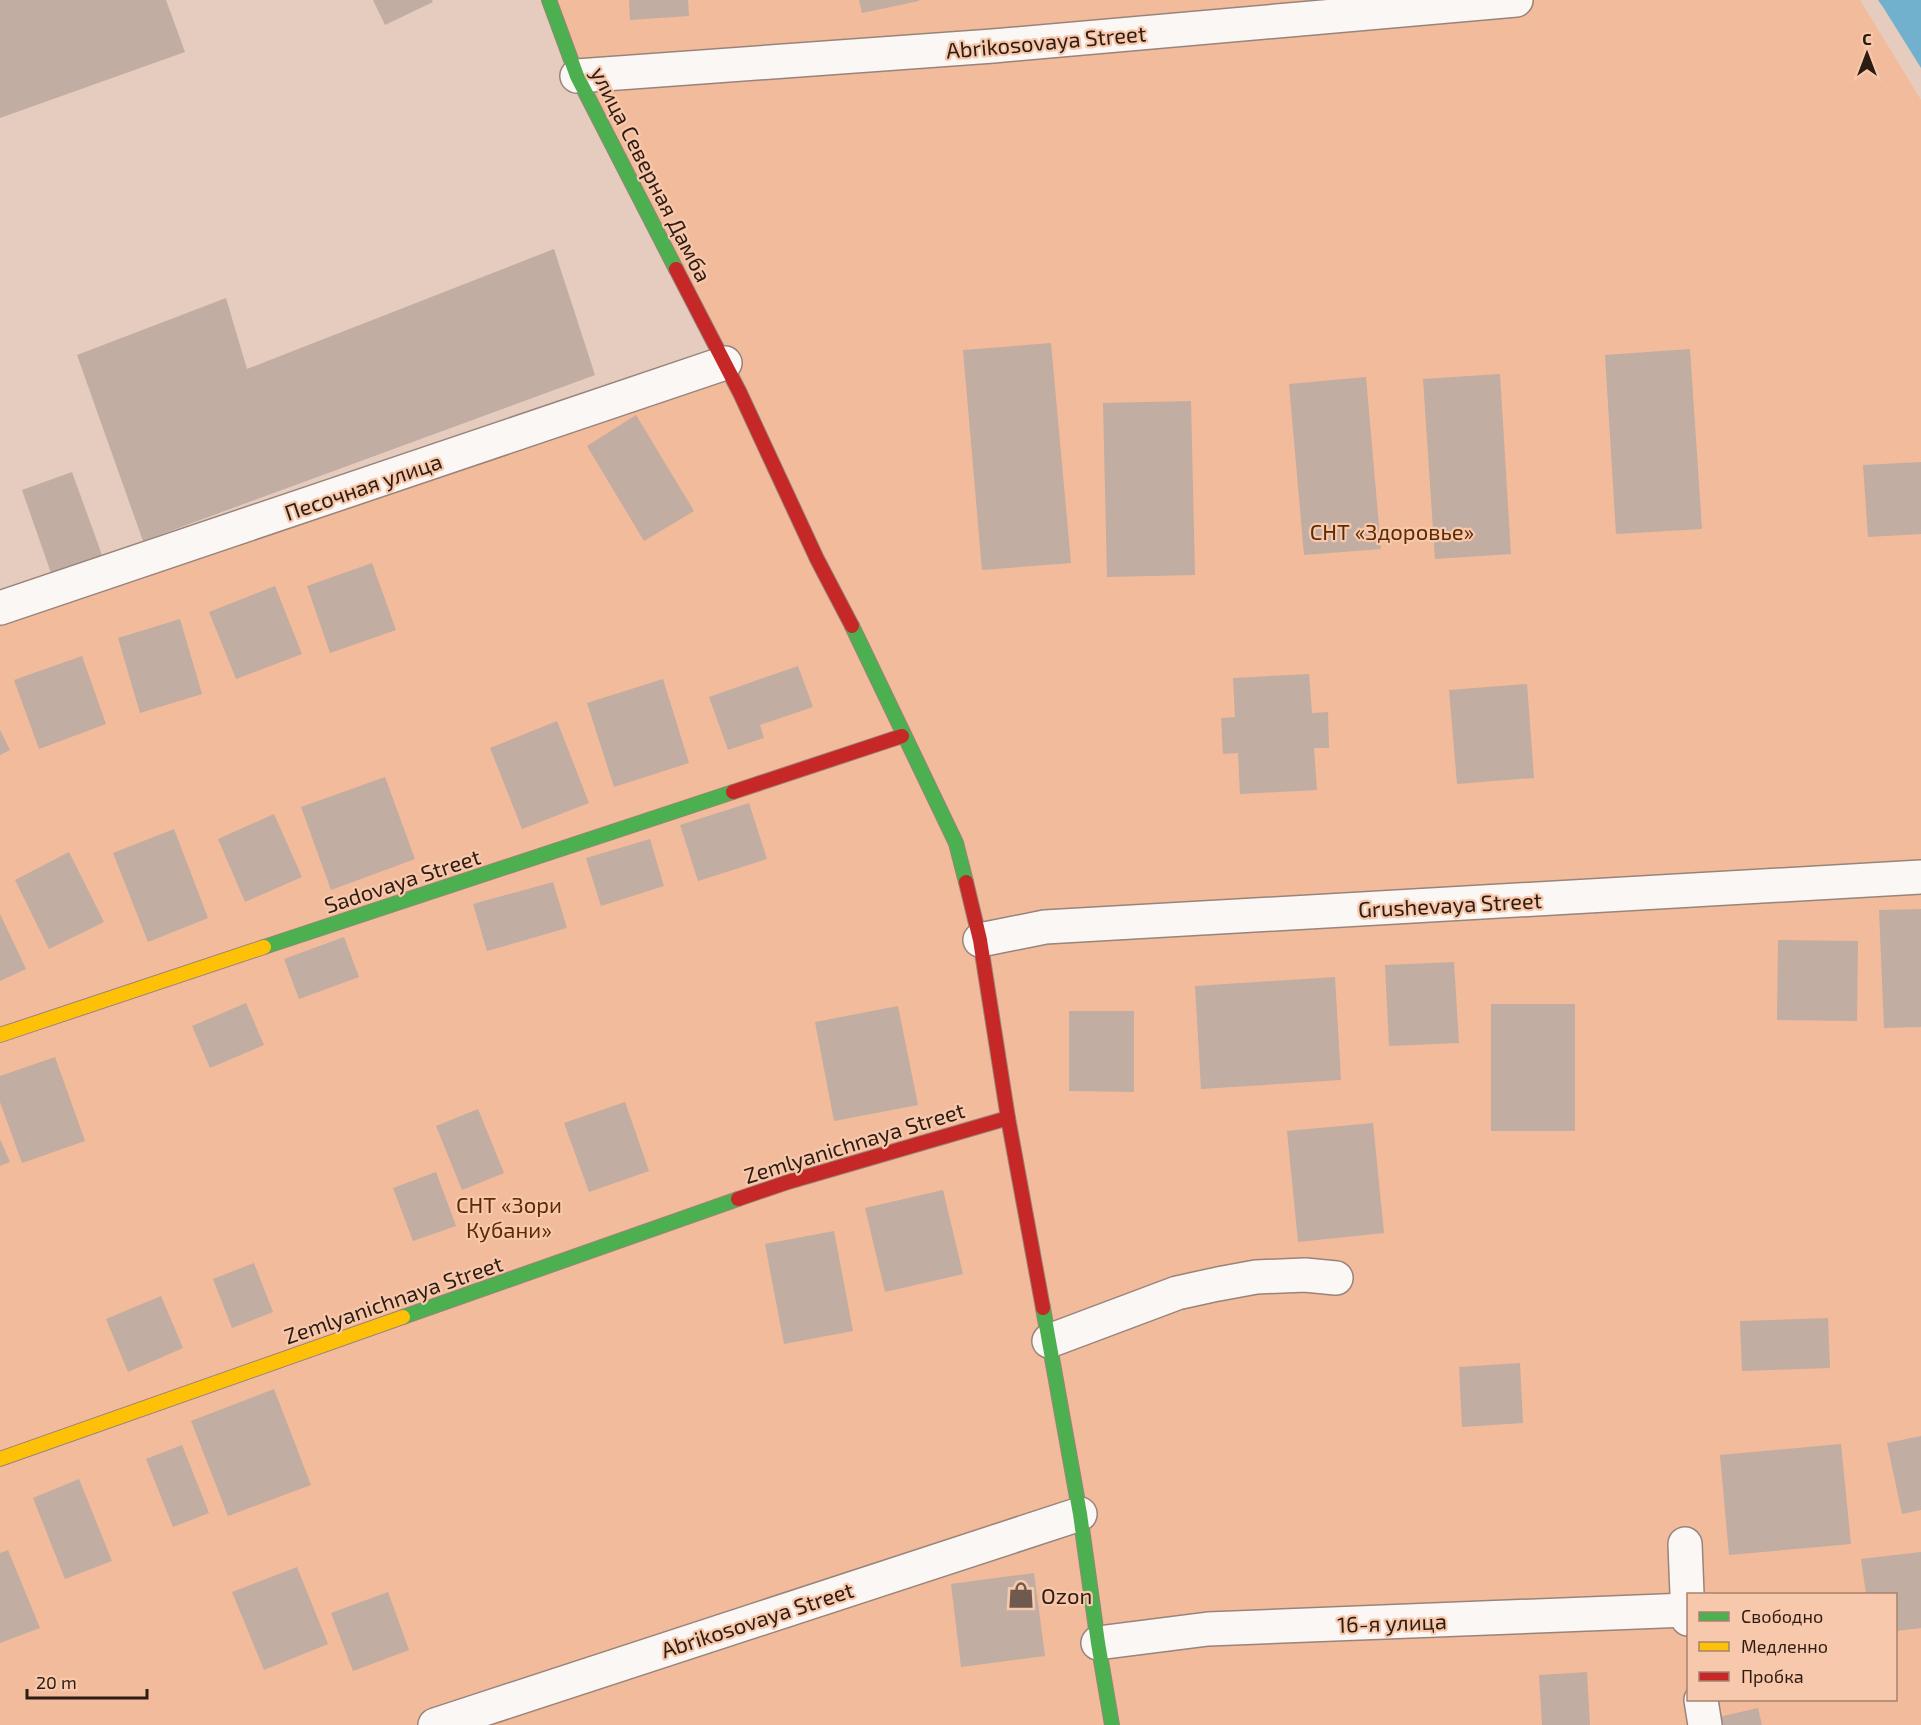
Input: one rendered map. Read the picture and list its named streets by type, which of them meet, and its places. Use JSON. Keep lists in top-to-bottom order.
{
  "streets": {
    "street": [
      "Abrikosovaya Street",
      "улица Северная Дамба",
      "Песочная улица",
      "Sadovaya Street",
      "Grushevaya Street",
      "Zemlyanichnaya Street",
      "16-я улица"
    ]
  },
  "crossings": [
    ["Abrikosovaya Street", "улица Северная Дамба"],
    ["улица Северная Дамба", "Песочная улица"],
    ["улица Северная Дамба", "Sadovaya Street"],
    ["улица Северная Дамба", "Grushevaya Street"],
    ["улица Северная Дамба", "Zemlyanichnaya Street"],
    ["улица Северная Дамба", "16-я улица"]
  ],
  "parks": ["СНТ «Здоровье»", "СНТ «Зори Кубани»"],
  "places": {
    "shop": ["Ozon"]
  },
  "legend": ["Свободно", "Медленно", "Пробка"],
  "scale_bar": "20 m",
  "north": "top"
}
